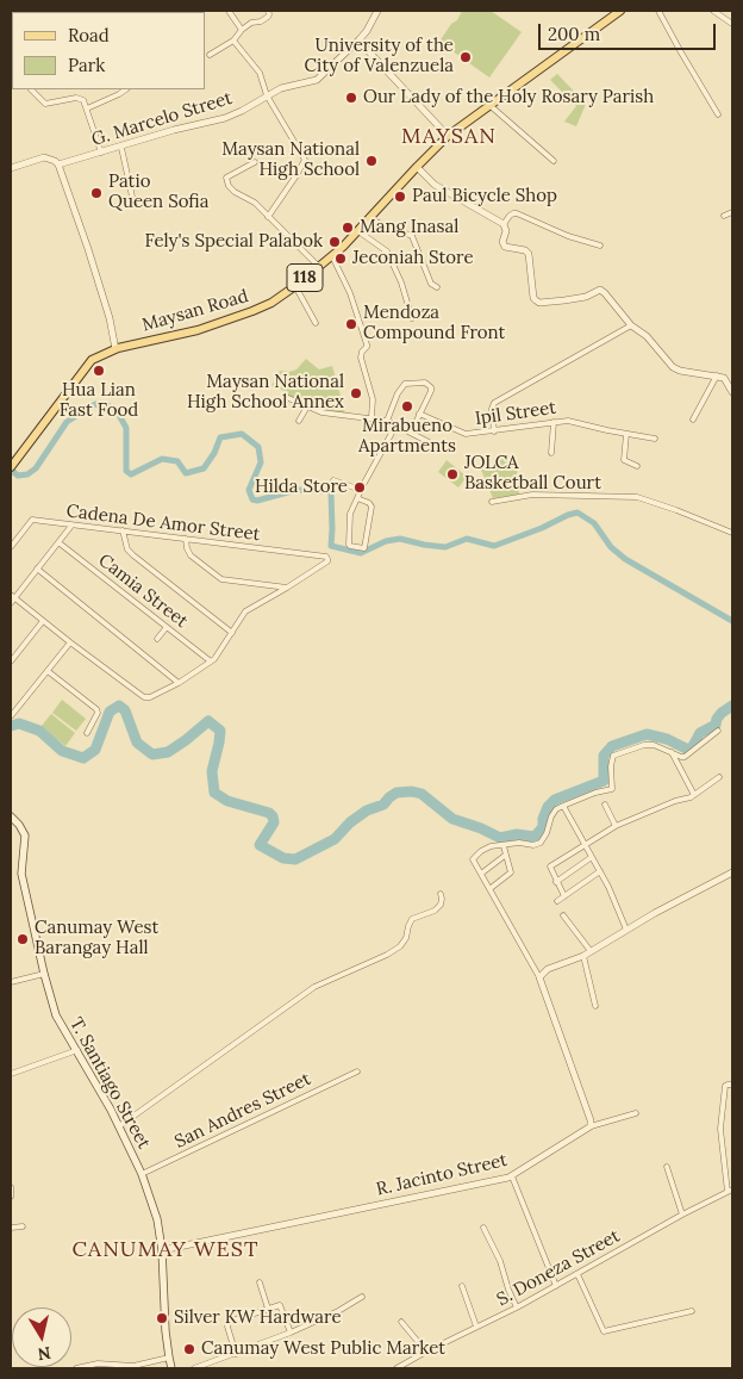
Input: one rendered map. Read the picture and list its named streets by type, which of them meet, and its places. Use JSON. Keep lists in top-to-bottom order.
{
  "streets": {
    "main road": ["118", "Maysan Road", "T. Santiago Street"],
    "street": [
      "G. Marcelo Street",
      "Ipil Street",
      "Cadena De Amor Street",
      "Camia Street",
      "San Andres Street",
      "R. Jacinto Street",
      "S. Doneza Street"
    ]
  },
  "crossings": [
    ["T. Santiago Street", "San Andres Street"],
    ["T. Santiago Street", "R. Jacinto Street"]
  ],
  "districts": ["MAYSAN", "CANUMAY WEST"],
  "places": [
    "University of the City of Valenzuela",
    "Our Lady of the Holy Rosary Parish",
    "Maysan National High School",
    "Patio Queen Sofia",
    "Paul Bicycle Shop",
    "Mang Inasal",
    "Fely's Special Palabok",
    "Jeconiah Store",
    "Mendoza Compound Front",
    "Hua Lian Fast Food",
    "Maysan National High School Annex",
    "Mirabueno Apartments",
    "JOLCA Basketball Court",
    "Hilda Store",
    "Canumay West Barangay Hall",
    "Silver KW Hardware",
    "Canumay West Public Market"
  ],
  "legend": ["Road", "Park"],
  "scale_bar": "200 m",
  "north": "bottom"
}
